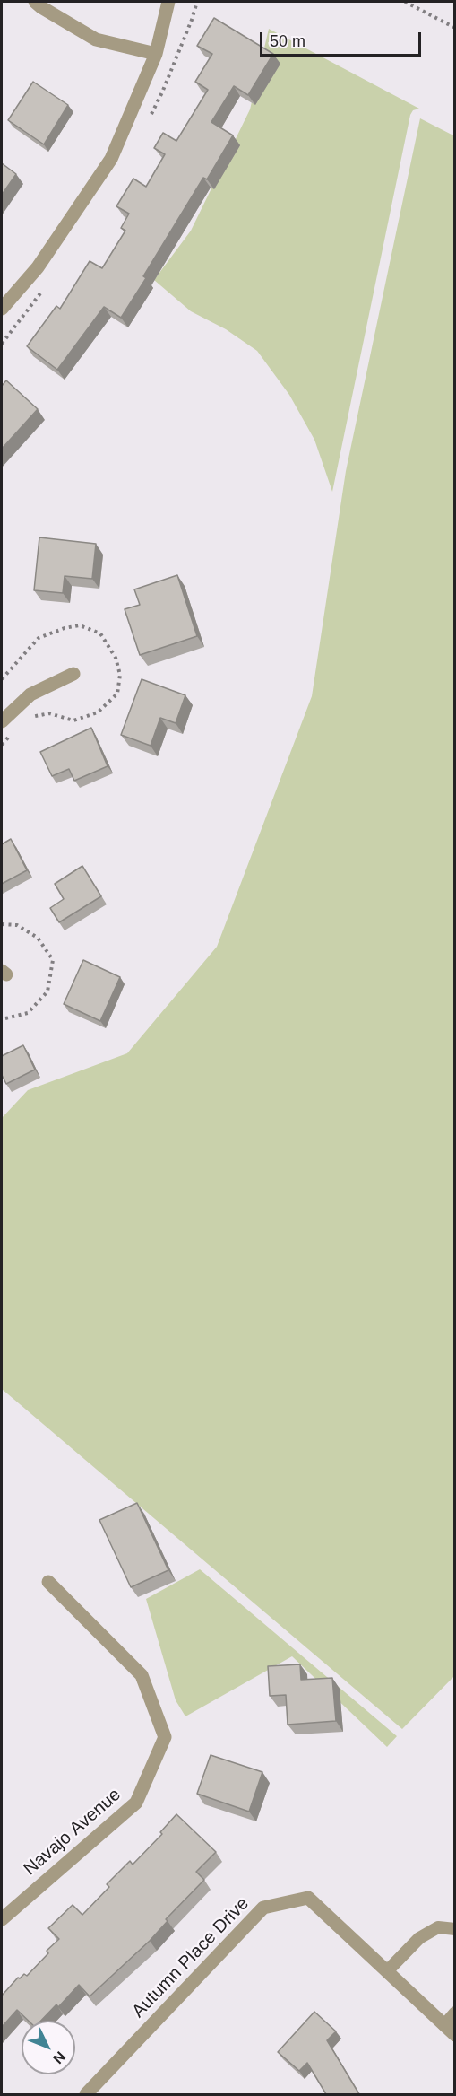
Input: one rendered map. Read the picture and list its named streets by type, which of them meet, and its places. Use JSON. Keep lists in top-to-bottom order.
{
  "streets": {
    "street": ["Navajo Avenue", "Autumn Place Drive"]
  },
  "scale_bar": "50 m",
  "north": "bottom right"
}
